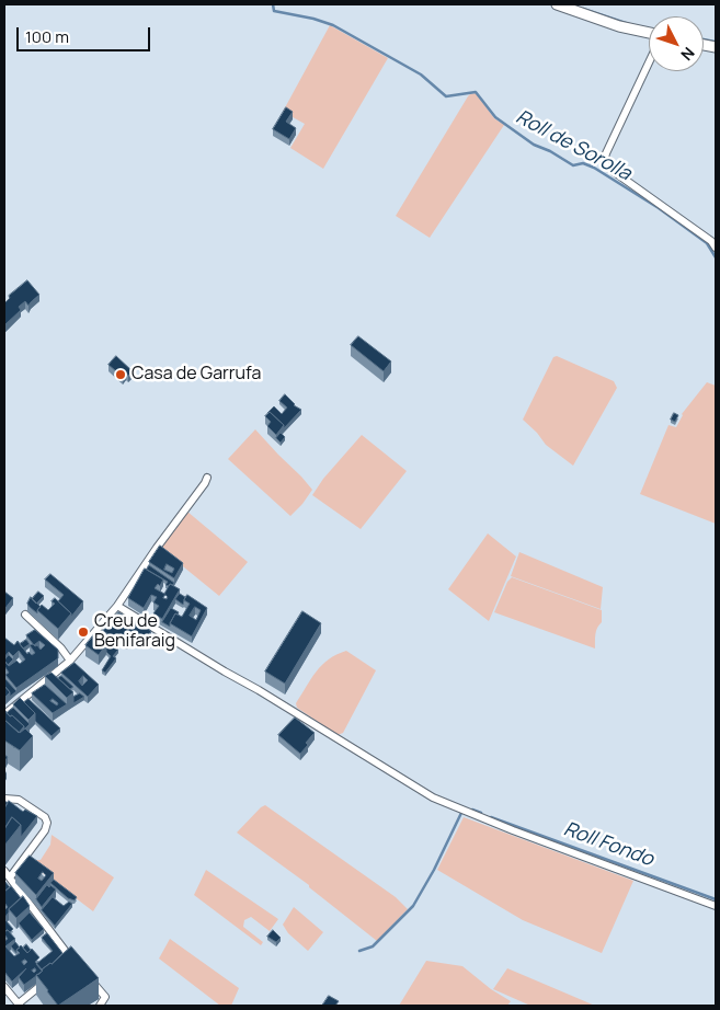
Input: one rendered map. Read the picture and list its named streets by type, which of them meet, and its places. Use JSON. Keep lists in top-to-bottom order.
{
  "water": ["Roll de Sorolla", "Roll Fondo"],
  "places": ["Casa de Garrufa", "Creu de Benifaraig"],
  "scale_bar": "100 m",
  "north": "bottom right"
}
